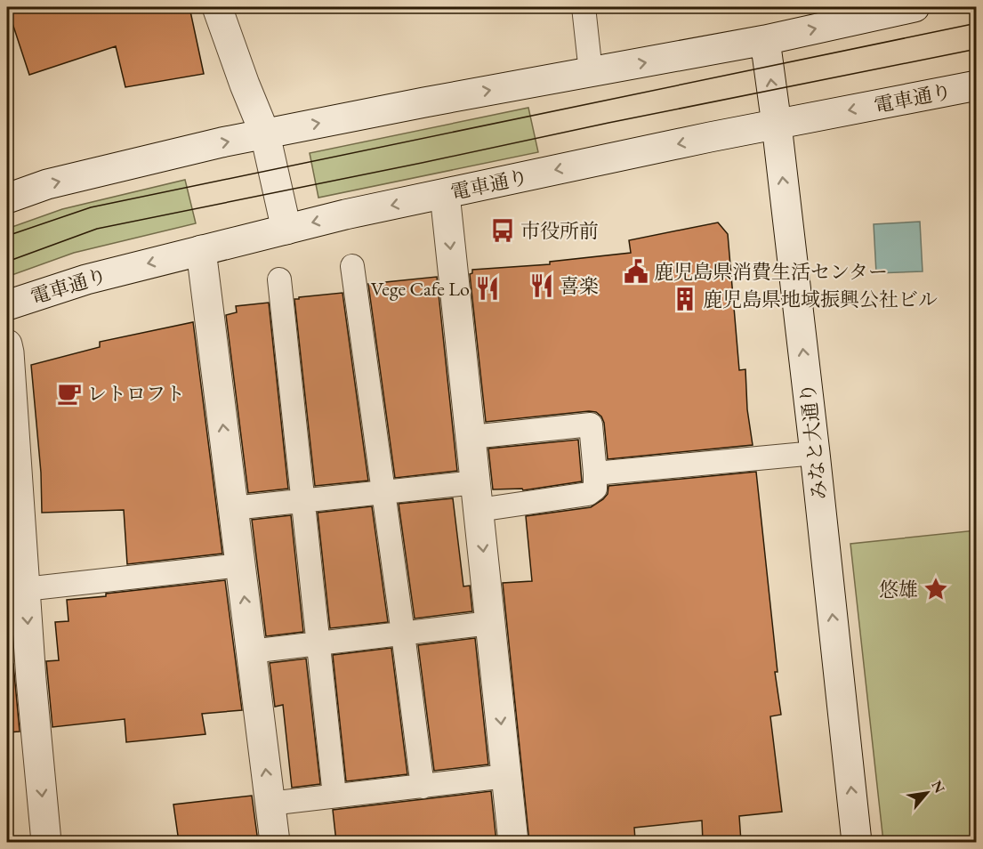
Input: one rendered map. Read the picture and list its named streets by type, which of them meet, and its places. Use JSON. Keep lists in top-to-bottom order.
{
  "streets": {
    "street": ["電車通り", "みなと大通り"]
  },
  "crossings": [
    ["電車通り", "みなと大通り"]
  ],
  "one_way": ["みなと大通り"],
  "places": {
    "bus stop": ["市役所前"],
    "public building": ["鹿児島県消費生活センター"],
    "restaurant": ["喜楽", "Vege Cafe Lo"],
    "building": ["鹿児島県地域振興公社ビル"],
    "cafe": ["レトロフト"],
    "place": ["悠雄"]
  },
  "north": "top right"
}
